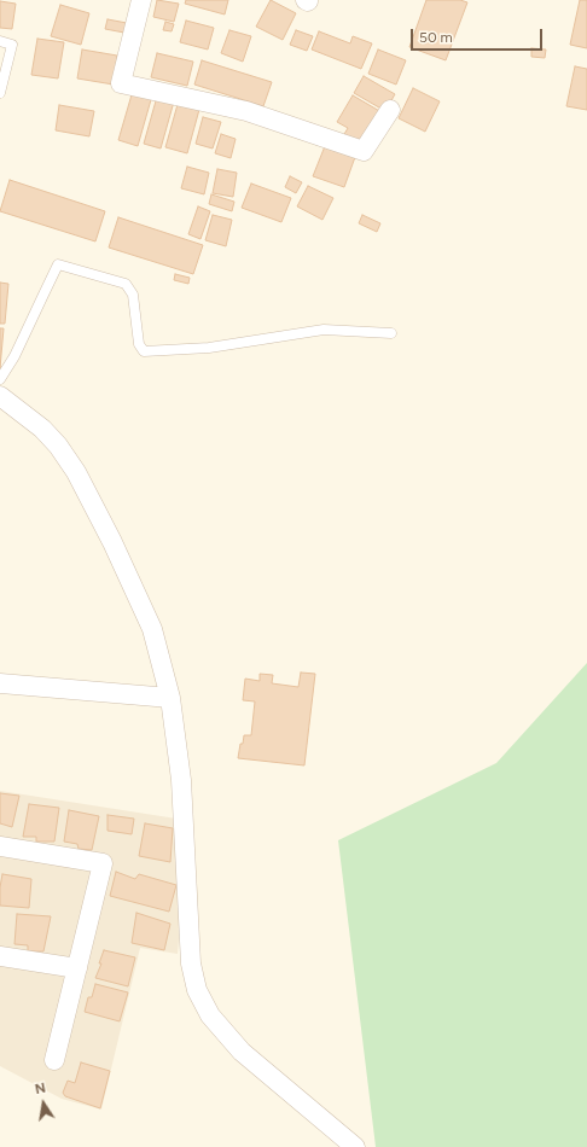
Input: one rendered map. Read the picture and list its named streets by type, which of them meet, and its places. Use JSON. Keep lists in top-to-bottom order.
{
  "scale_bar": "50 m",
  "north": "top"
}
